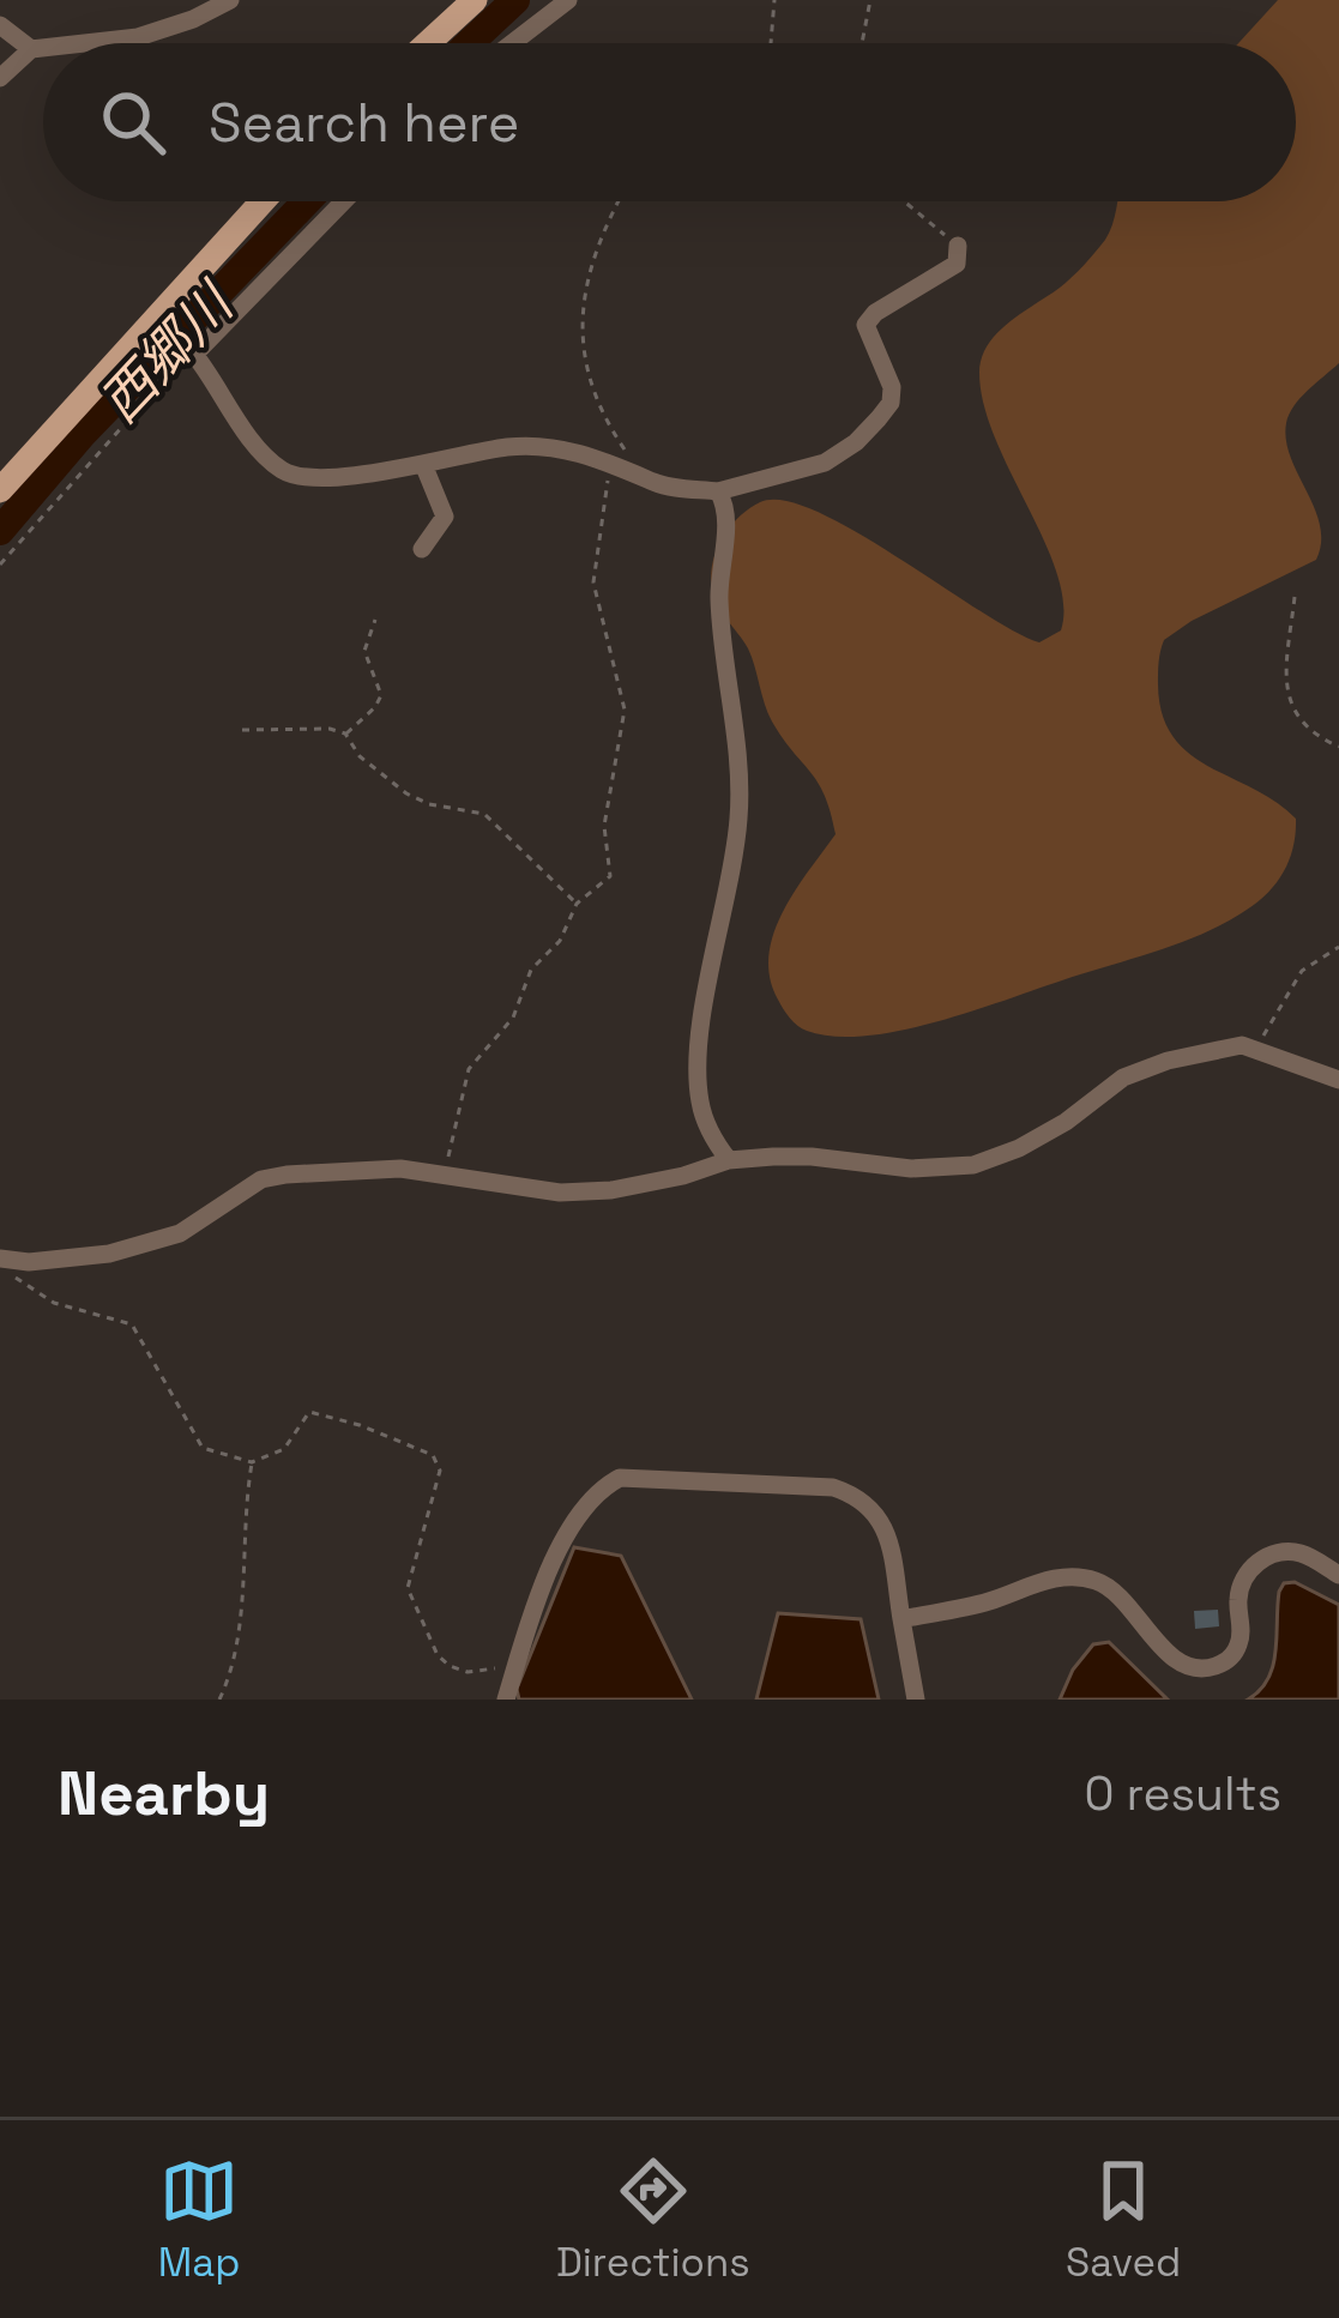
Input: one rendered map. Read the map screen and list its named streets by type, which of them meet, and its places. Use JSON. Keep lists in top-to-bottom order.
{
  "water": ["西郷川"],
  "page": {
    "search": "Search here",
    "heading": ["Nearby", "0 results"],
    "nav": ["Map", "Directions", "Saved"]
  }
}
